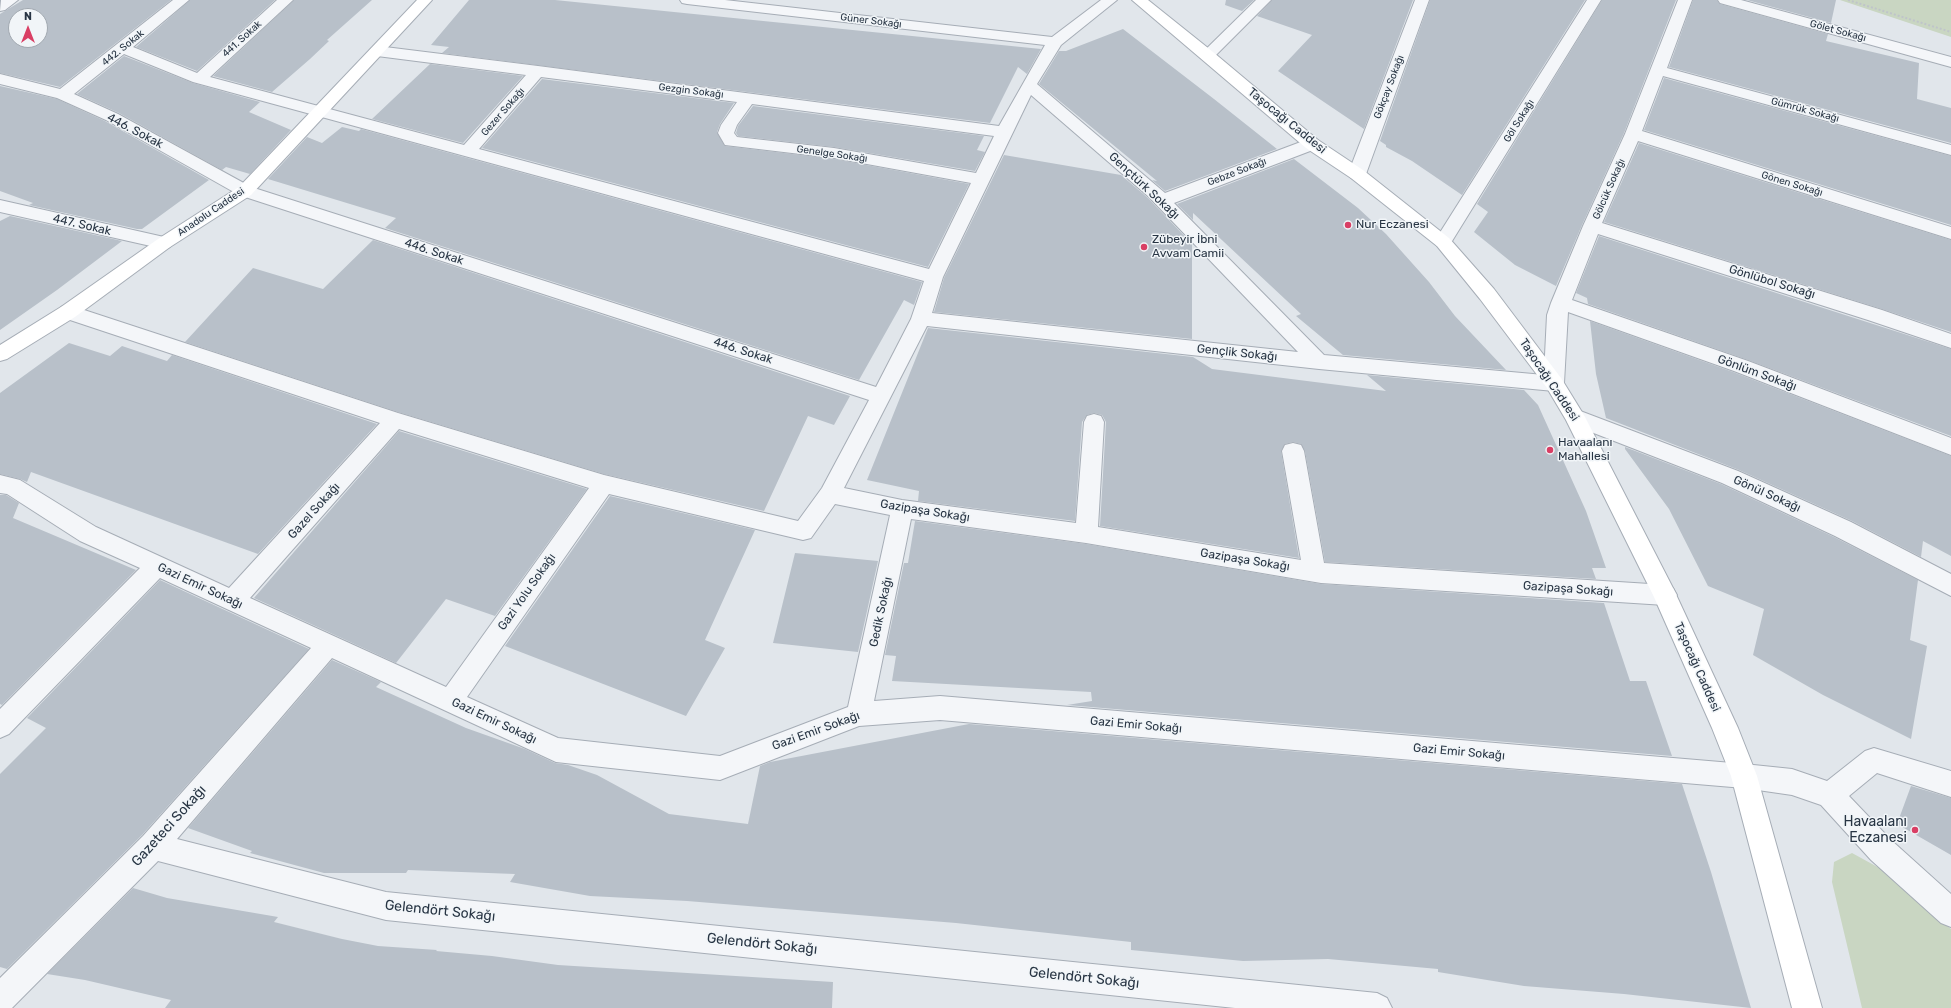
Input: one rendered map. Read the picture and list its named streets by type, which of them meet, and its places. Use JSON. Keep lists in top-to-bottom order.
{
  "streets": {
    "main road": ["Taşocağı Caddesi", "Anadolu Caddesi"],
    "street": [
      "Güner Sokağı",
      "Gölet Sokağı",
      "441. Sokak",
      "442. Sokak",
      "Gökçay Sokağı",
      "Gezgin Sokağı",
      "Gümrük Sokağı",
      "Gezer Sokağı",
      "Göl Sokağı",
      "446. Sokak",
      "Genelge Sokağı",
      "Gebze Sokağı",
      "Gönen Sokağı",
      "Gençtürk Sokağı",
      "Gölcük Sokağı",
      "447. Sokak",
      "Gönlübol Sokağı",
      "Gençlik Sokağı",
      "Gönlüm Sokağı",
      "Gönül Sokağı",
      "Gazel Sokağı",
      "Gazipaşa Sokağı",
      "Gazi Emir Sokağı",
      "Gazi Yolu Sokağı",
      "Gedik Sokağı",
      "Gazeteci Sokağı",
      "Gelendört Sokağı"
    ]
  },
  "crossings": [
    ["442. Sokak", "446. Sokak"],
    ["Gökçay Sokağı", "Taşocağı Caddesi"],
    ["Gezgin Sokağı", "Gezer Sokağı"],
    ["Gezgin Sokağı", "Genelge Sokağı"],
    ["Gezgin Sokağı", "Anadolu Caddesi"],
    ["Gümrük Sokağı", "Gölcük Sokağı"],
    ["Taşocağı Caddesi", "Göl Sokağı"],
    ["Taşocağı Caddesi", "Gebze Sokağı"],
    ["Taşocağı Caddesi", "Gölcük Sokağı"],
    ["Taşocağı Caddesi", "Gençlik Sokağı"],
    ["Taşocağı Caddesi", "Gönül Sokağı"],
    ["Taşocağı Caddesi", "Gazipaşa Sokağı"],
    ["Taşocağı Caddesi", "Gazi Emir Sokağı"],
    ["446. Sokak", "Anadolu Caddesi"],
    ["Gebze Sokağı", "Gençtürk Sokağı"],
    ["Gönen Sokağı", "Gölcük Sokağı"],
    ["Gençtürk Sokağı", "Gençlik Sokağı"],
    ["Gölcük Sokağı", "Gönlübol Sokağı"],
    ["Gölcük Sokağı", "Gençlik Sokağı"],
    ["Gölcük Sokağı", "Gönlüm Sokağı"],
    ["Anadolu Caddesi", "447. Sokak"],
    ["Gazel Sokağı", "Gazi Emir Sokağı"],
    ["Gazipaşa Sokağı", "Gedik Sokağı"],
    ["Gazi Emir Sokağı", "Gazi Yolu Sokağı"],
    ["Gazi Emir Sokağı", "Gedik Sokağı"],
    ["Gazi Emir Sokağı", "Gazeteci Sokağı"],
    ["Gazeteci Sokağı", "Gelendört Sokağı"]
  ],
  "places": [
    "Nur Eczanesi",
    "Zübeyir İbni Avvam Camii",
    "Havaalanı Mahallesi",
    "Havaalanı Eczanesi"
  ],
  "north": "top"
}
